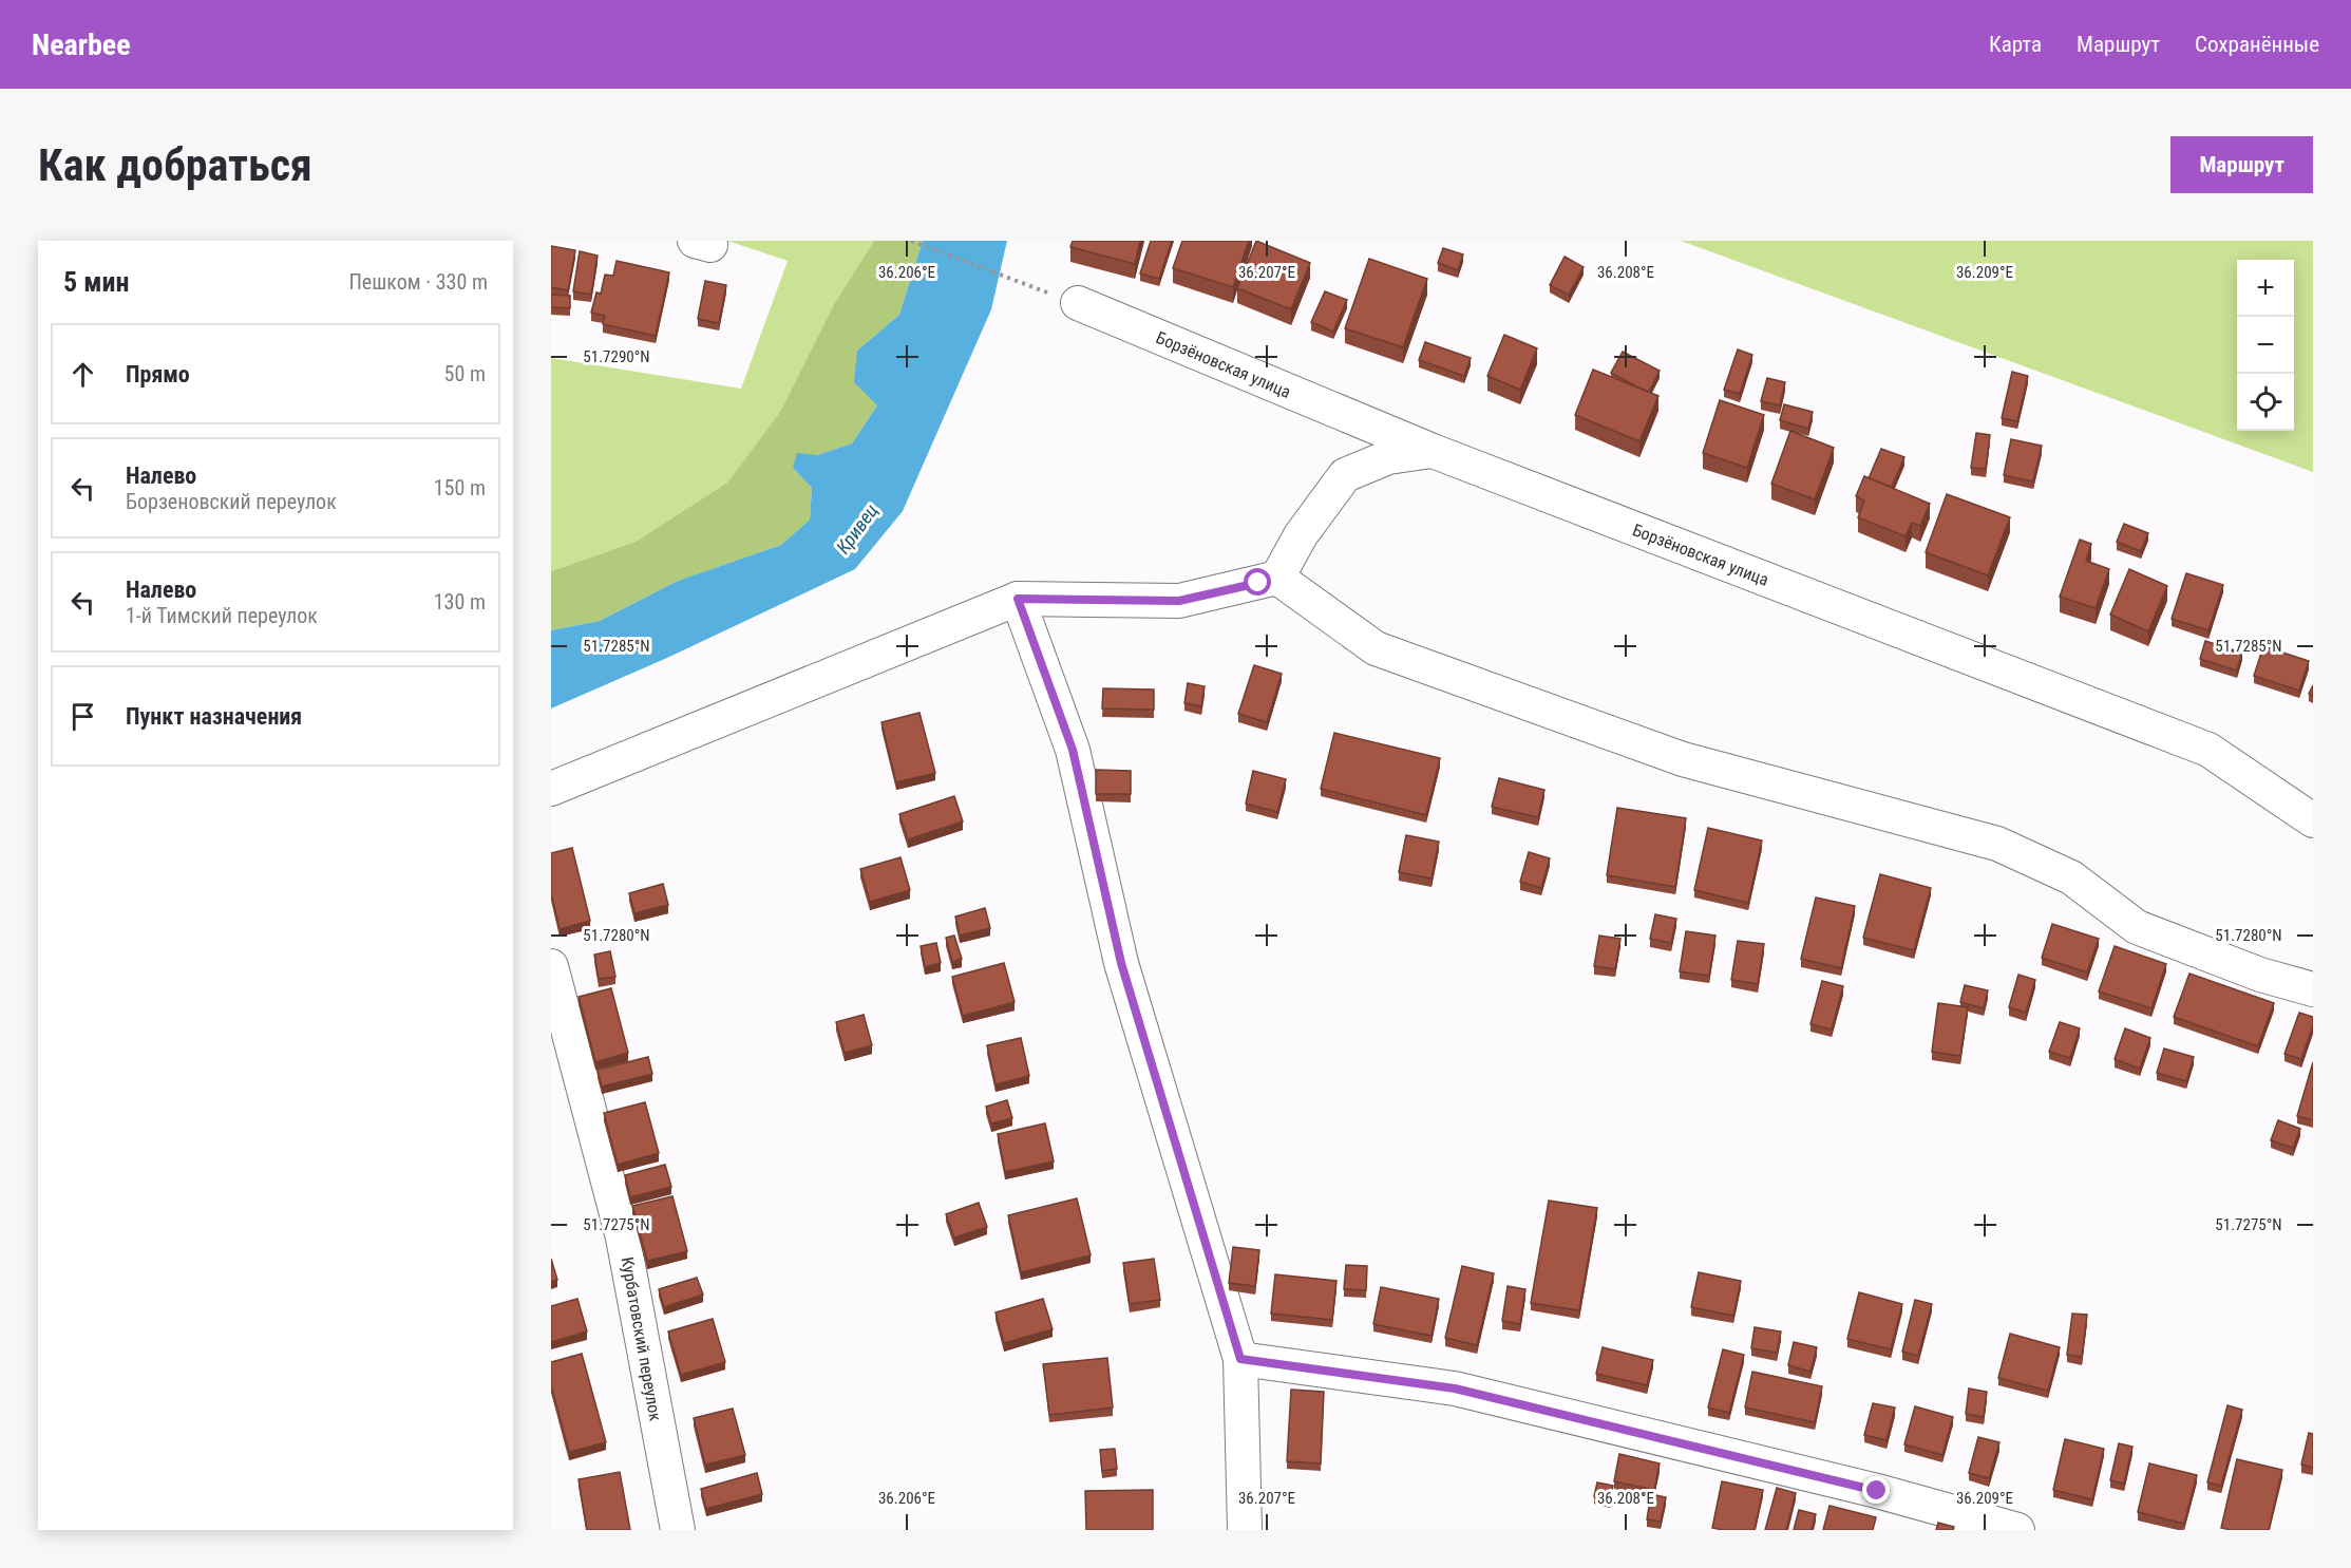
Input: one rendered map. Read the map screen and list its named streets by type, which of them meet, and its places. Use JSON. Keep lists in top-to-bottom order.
{
  "streets": {
    "street": ["Борзёновская улица", "Курбатовский переулок"]
  },
  "water": ["Кривец"],
  "page": {
    "header": "Nearbee",
    "nav": ["Карта", "Маршрут", "Сохранённые"],
    "buttons": "Маршрут",
    "title": "Как добраться",
    "heading": ["5 мин", "Пешком · 330 m"],
    "map_buttons": ["+", "−"],
    "list": [
      ["Прямо", "50 m"],
      ["Налево", "Борзеновский переулок", "150 m"],
      ["Налево", "1-й Тимский переулок", "130 m"],
      "Пункт назначения"
    ]
  },
  "coordinates": [
    "36.206°E",
    "36.207°E",
    "36.208°E",
    "36.209°E",
    "51.7290°N",
    "51.7285°N",
    "51.7280°N",
    "51.7275°N"
  ]
}
